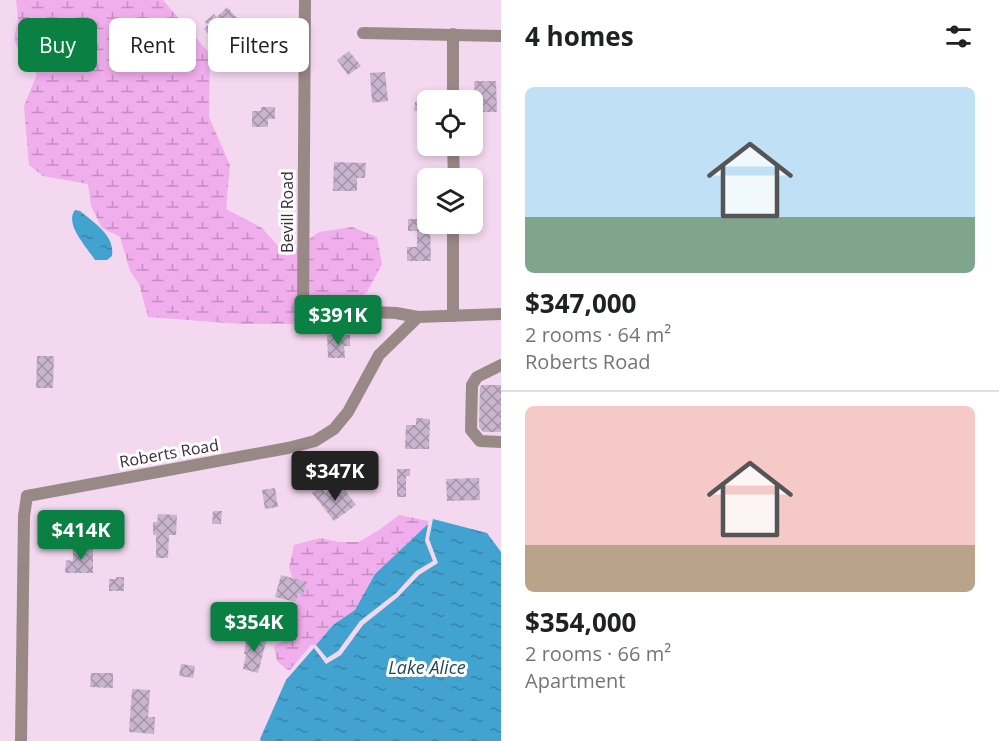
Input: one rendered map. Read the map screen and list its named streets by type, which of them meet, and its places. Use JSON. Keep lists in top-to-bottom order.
{
  "streets": {
    "street": ["Bevill Road", "Roberts Road"]
  },
  "crossings": [
    ["Bevill Road", "Roberts Road"]
  ],
  "water": ["Lake Alice"],
  "page": {
    "heading": "4 homes",
    "chip": ["Buy", "Rent", "Filters"],
    "list": [
      {
        "name": "$347,000",
        "note": "2 rooms · 64 m² · Roberts Road"
      },
      {
        "name": "$354,000",
        "note": "2 rooms · 66 m² · Apartment"
      }
    ],
    "price": [
      "$391K",
      "$347K",
      "$414K",
      "$354K"
    ]
  }
}
